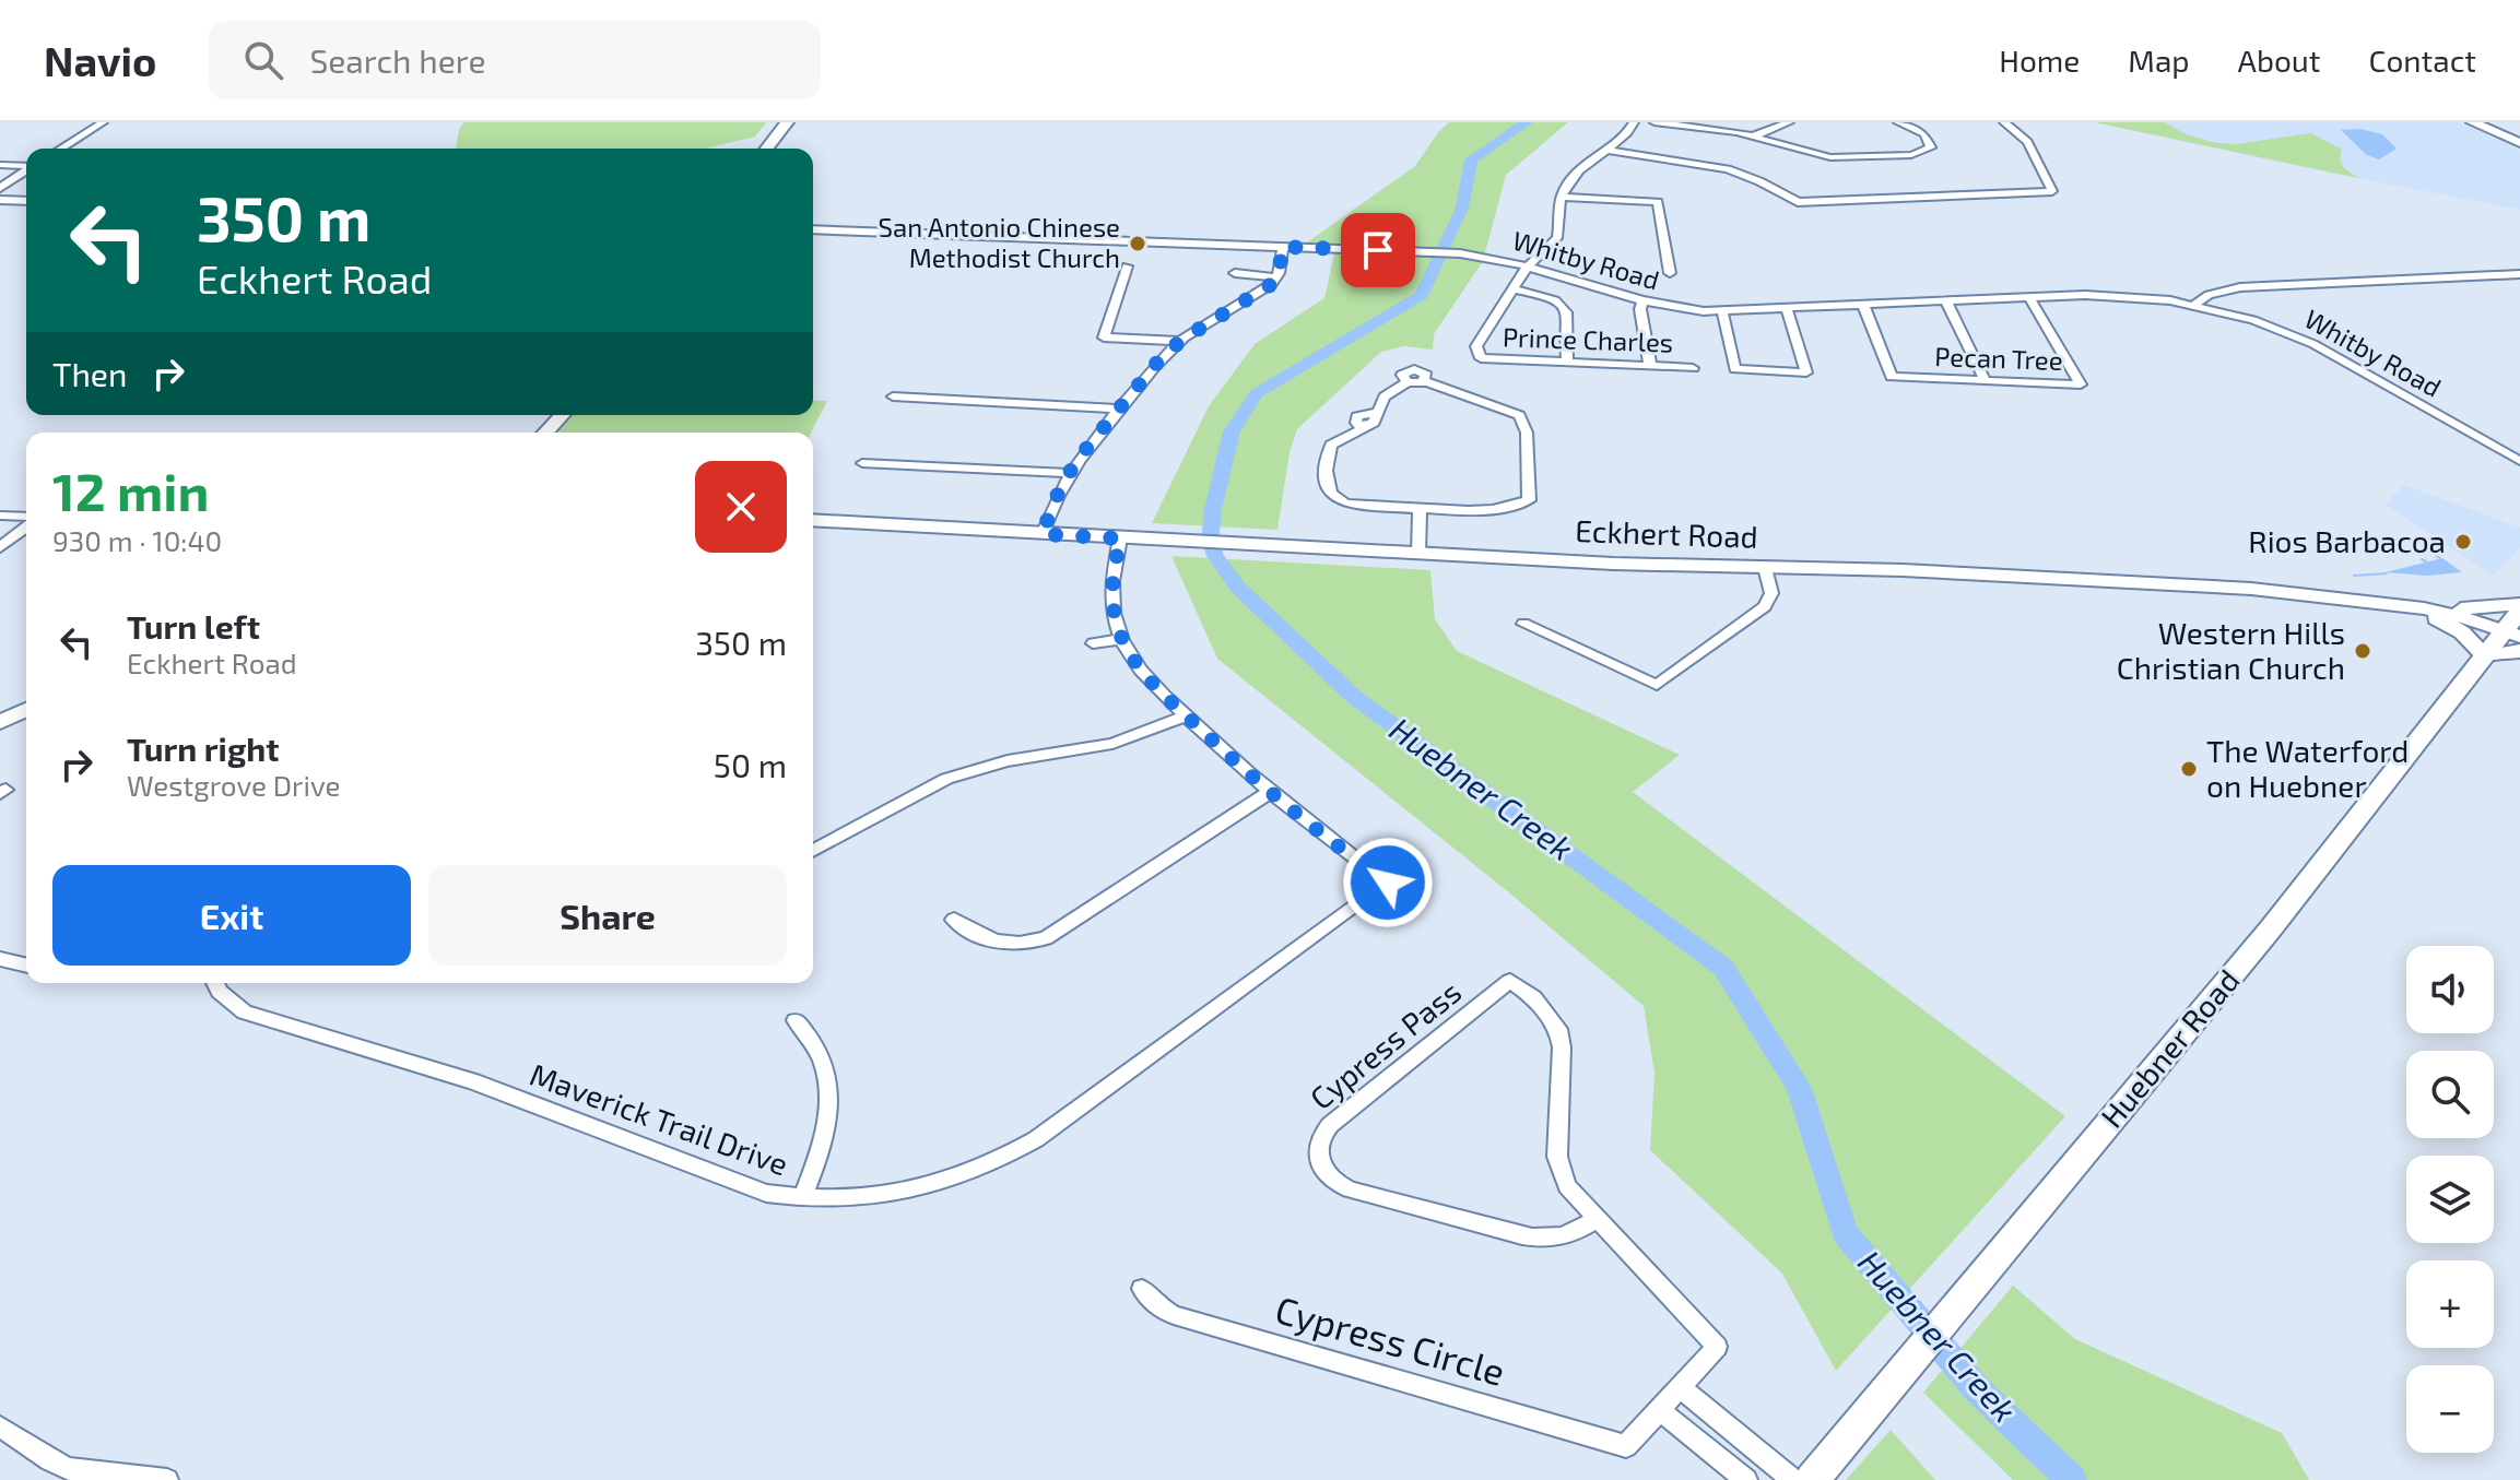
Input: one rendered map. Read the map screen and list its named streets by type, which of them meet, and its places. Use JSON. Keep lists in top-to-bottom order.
{
  "streets": {
    "main road": ["Eckhert Road", "Huebner Road"],
    "street": [
      "Whitby Road",
      "Prince Charles",
      "Pecan Tree",
      "Cypress Pass",
      "Maverick Trail Drive",
      "Cypress Circle"
    ]
  },
  "crossings": [
    ["Whitby Road", "Pecan Tree"],
    ["Eckhert Road", "Huebner Road"]
  ],
  "water": ["Huebner Creek"],
  "places": [
    "San Antonio Chinese Methodist Church",
    "Rios Barbacoa",
    "Western Hills Christian Church",
    "The Waterford on Huebner"
  ],
  "page": {
    "header": "Navio",
    "search": "Search here",
    "nav": [
      "Home",
      "Map",
      "About",
      "Contact"
    ],
    "turn": ["350 m", "Eckhert Road"],
    "then": "Then",
    "heading": ["12 min", "930 m · 10:40"],
    "list": [
      {
        "name": "Turn left",
        "note": "Eckhert Road",
        "value": "350 m"
      },
      {
        "name": "Turn right",
        "note": "Westgrove Drive",
        "value": "50 m"
      }
    ],
    "buttons": ["Exit", "Share"],
    "map_buttons": ["+", "−"]
  }
}
